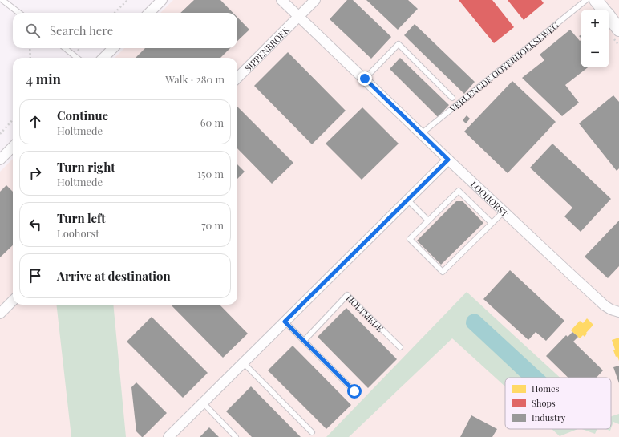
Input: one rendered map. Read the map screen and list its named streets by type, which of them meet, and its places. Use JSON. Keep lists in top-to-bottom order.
{
  "streets": {
    "street": ["SIPPENBROEK", "LOOHORST"],
    "lane": ["VERLENGDE OOYERHOEKSEWEG", "HOLTMEDE"]
  },
  "crossings": [
    ["SIPPENBROEK", "LOOHORST"],
    ["VERLENGDE OOYERHOEKSEWEG", "LOOHORST"]
  ],
  "legend": ["Homes", "Shops", "Industry"],
  "page": {
    "map_buttons": ["+", "−"],
    "search": "Search here",
    "heading": ["4 min", "Walk · 280 m"],
    "list": [
      ["Continue", "Holtmede", "60 m"],
      ["Turn right", "Holtmede", "150 m"],
      ["Turn left", "Loohorst", "70 m"],
      "Arrive at destination"
    ]
  }
}
